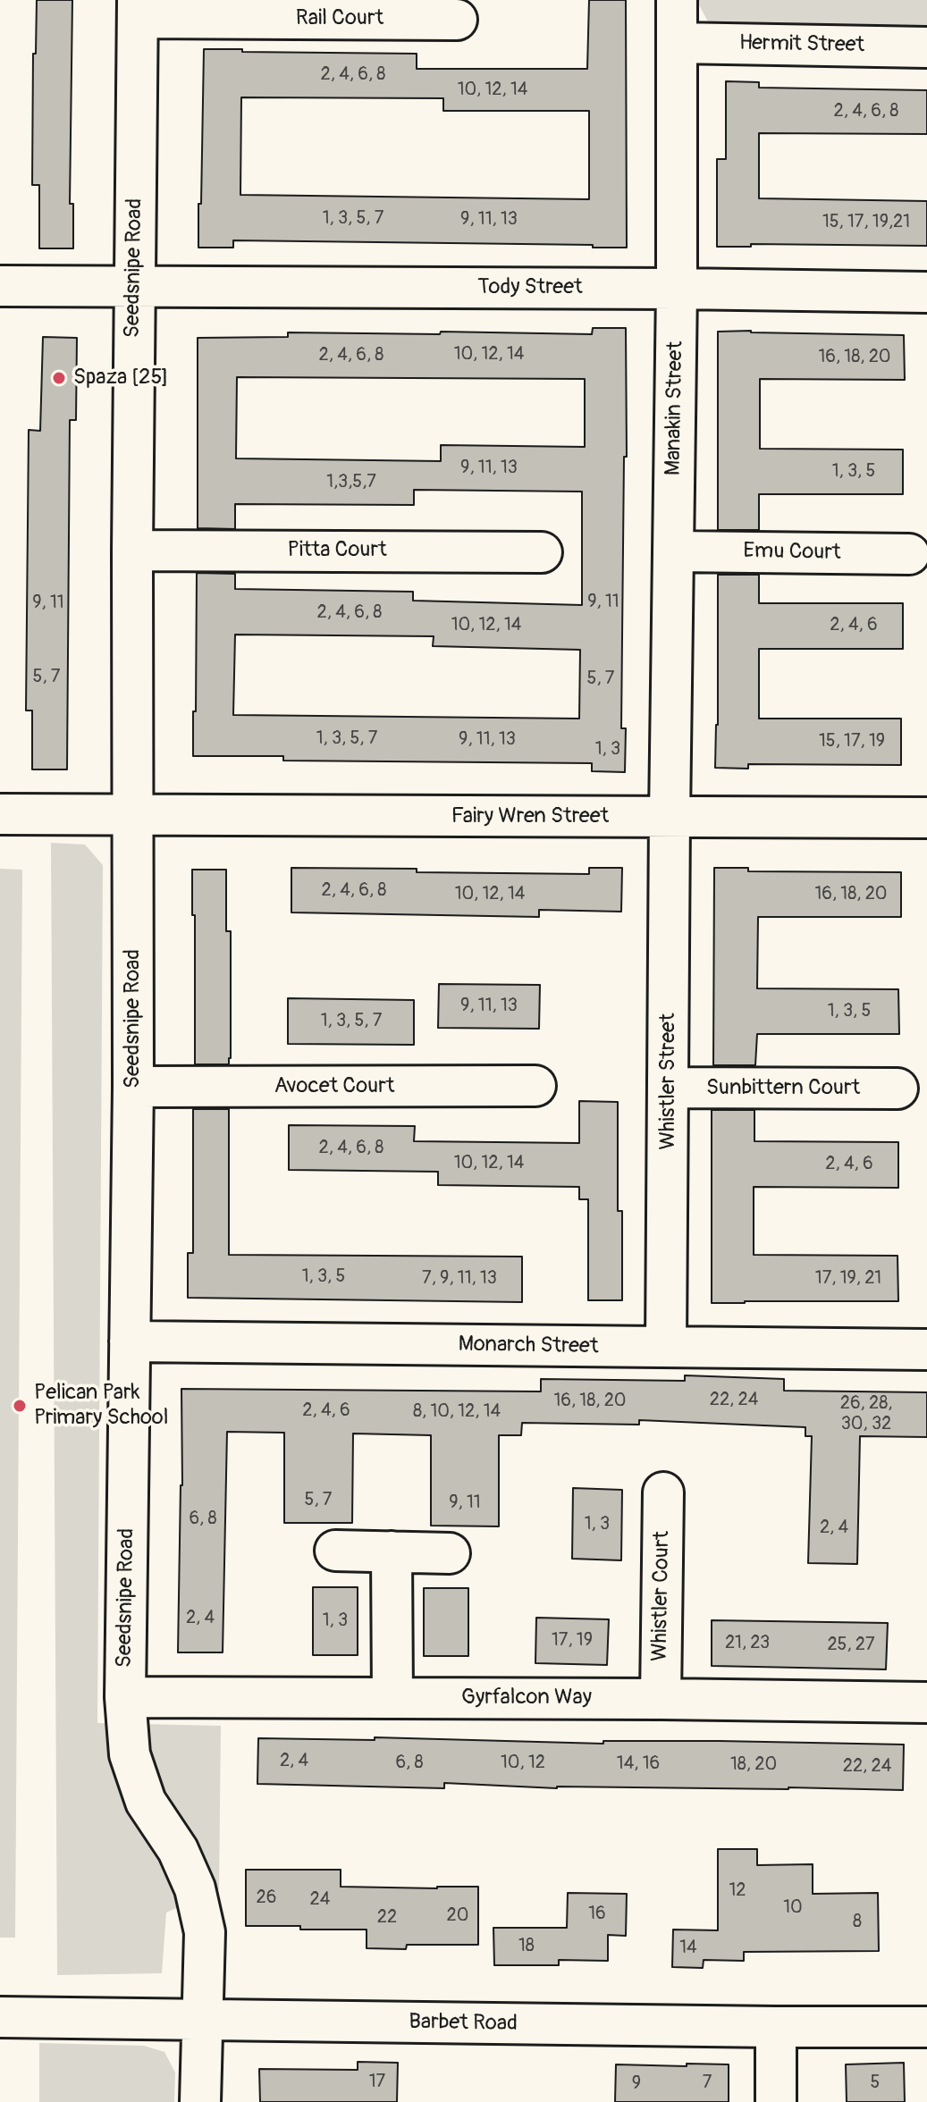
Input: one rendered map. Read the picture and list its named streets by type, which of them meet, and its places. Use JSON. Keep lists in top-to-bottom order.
{
  "streets": {
    "street": [
      "Rail Court",
      "Hermit Street",
      "Seedsnipe Road",
      "Tody Street",
      "Manakin Street",
      "Pitta Court",
      "Emu Court",
      "Fairy Wren Street",
      "Whistler Street",
      "Avocet Court",
      "Sunbittern Court",
      "Monarch Street",
      "Whistler Court",
      "Gyrfalcon Way",
      "Barbet Road"
    ]
  },
  "crossings": [
    ["Rail Court", "Seedsnipe Road"],
    ["Hermit Street", "Manakin Street"],
    ["Seedsnipe Road", "Tody Street"],
    ["Seedsnipe Road", "Pitta Court"],
    ["Seedsnipe Road", "Fairy Wren Street"],
    ["Seedsnipe Road", "Avocet Court"],
    ["Seedsnipe Road", "Monarch Street"],
    ["Seedsnipe Road", "Gyrfalcon Way"],
    ["Seedsnipe Road", "Barbet Road"],
    ["Tody Street", "Manakin Street"],
    ["Manakin Street", "Emu Court"],
    ["Manakin Street", "Fairy Wren Street"],
    ["Manakin Street", "Whistler Street"],
    ["Fairy Wren Street", "Whistler Street"],
    ["Whistler Street", "Sunbittern Court"],
    ["Whistler Street", "Monarch Street"],
    ["Whistler Court", "Gyrfalcon Way"]
  ],
  "places": ["Spaza [25]", "Pelican Park Primary School"],
  "house_numbers": [
    "2, 4, 6, 8",
    "10, 12, 14",
    "2, 4, 6, 8",
    "1, 3, 5, 7",
    "9, 11, 13",
    "15, 17, 19,21",
    "10, 12, 14",
    "2, 4, 6, 8",
    "16, 18, 20",
    "9, 11, 13",
    "1, 3, 5",
    "1,3,5,7",
    "9, 11",
    "9, 11",
    "2, 4, 6, 8",
    "10, 12, 14",
    "2, 4, 6",
    "5, 7",
    "5, 7",
    "1, 3, 5, 7",
    "9, 11, 13",
    "15, 17, 19",
    "1, 3",
    "2, 4, 6, 8",
    "10, 12, 14",
    "16, 18, 20",
    "9, 11, 13",
    "1, 3, 5",
    "1, 3, 5, 7",
    "2, 4, 6, 8",
    "10, 12, 14",
    "2, 4, 6",
    "1, 3, 5",
    "7, 9, 11, 13",
    "17, 19, 21",
    "22, 24",
    "16, 18, 20",
    "26, 28, 30, 32",
    "2, 4, 6",
    "8, 10, 12, 14",
    "5, 7",
    "9, 11",
    "6, 8",
    "1, 3",
    "2, 4",
    "2, 4",
    "1, 3",
    "17, 19",
    "21, 23",
    "25, 27",
    "2, 4",
    "6, 8",
    "10, 12",
    "14, 16",
    "18, 20",
    "22, 24",
    "12",
    "26",
    "24",
    "10",
    "16",
    "20",
    "22",
    "8",
    "18",
    "14",
    "17",
    "7",
    "5",
    "9"
  ]
}
